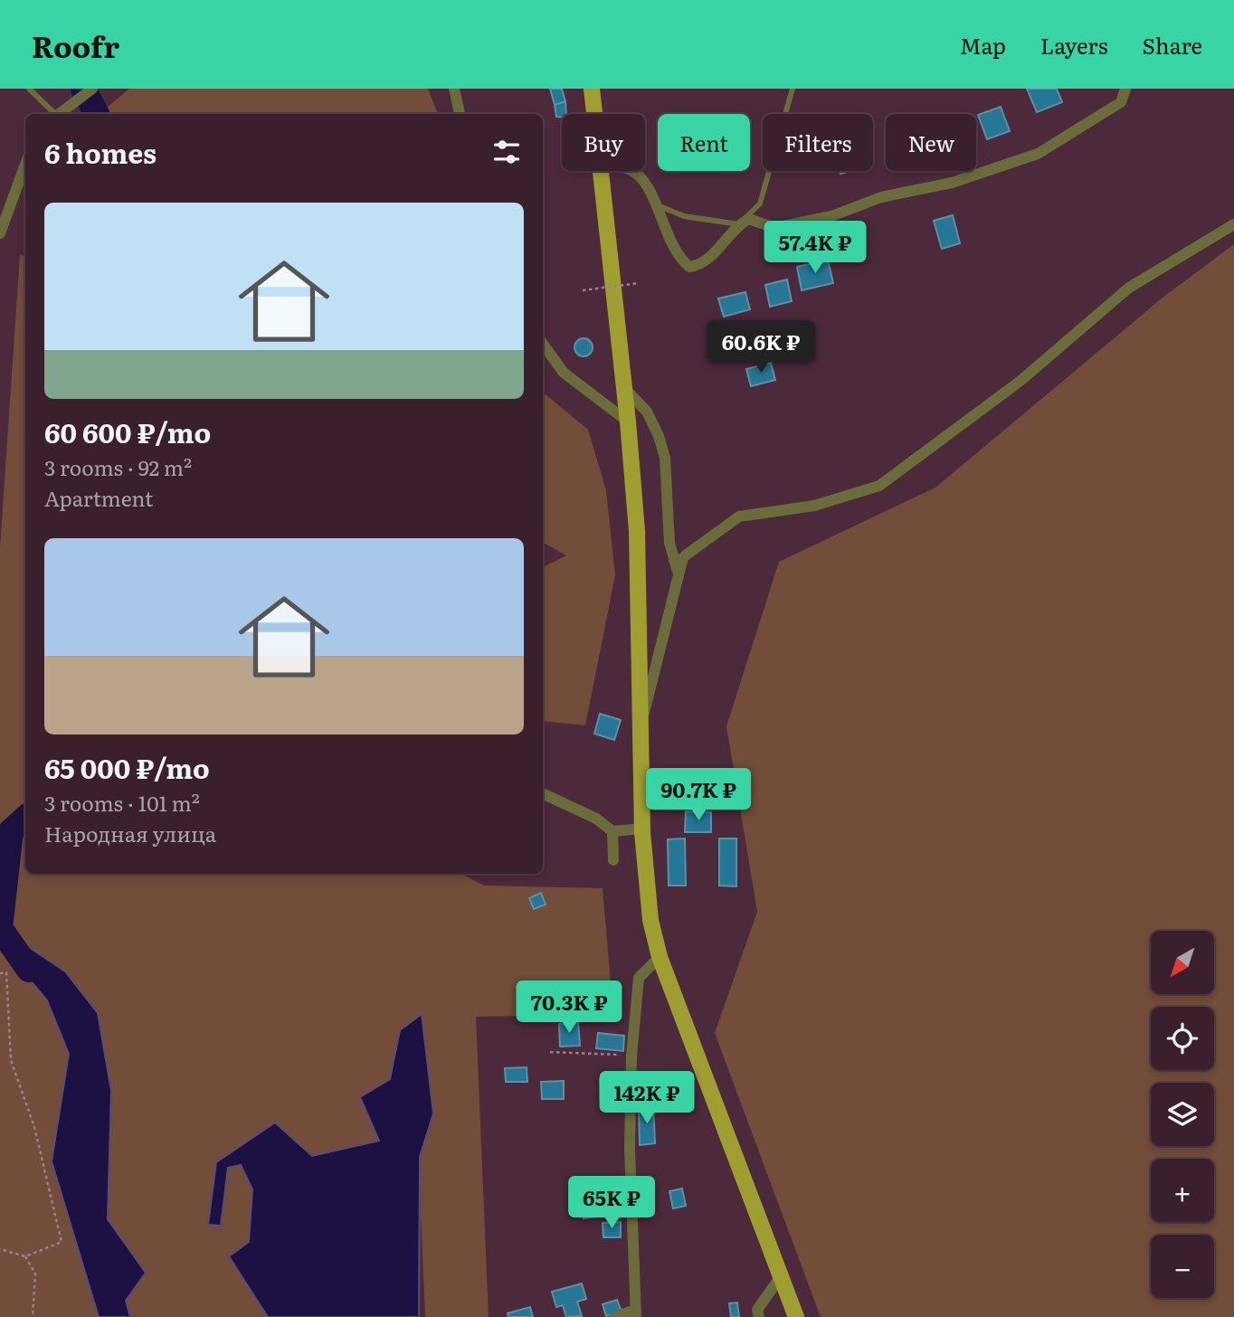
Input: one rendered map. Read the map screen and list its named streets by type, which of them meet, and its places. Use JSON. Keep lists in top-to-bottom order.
{
  "north": "bottom left",
  "page": {
    "header": "Roofr",
    "nav": ["Map", "Layers", "Share"],
    "chip": [
      "Buy",
      "Rent",
      "Filters",
      "New"
    ],
    "heading": "6 homes",
    "list": [
      {
        "name": "60 600 ₽/mo",
        "note": "3 rooms · 92 m² · Apartment"
      },
      {
        "name": "65 000 ₽/mo",
        "note": "3 rooms · 101 m² · Народная улица"
      }
    ],
    "price": [
      "57.4K ₽",
      "60.6K ₽",
      "90.7K ₽",
      "70.3K ₽",
      "142K ₽",
      "65K ₽"
    ],
    "map_buttons": ["+", "−"]
  }
}
